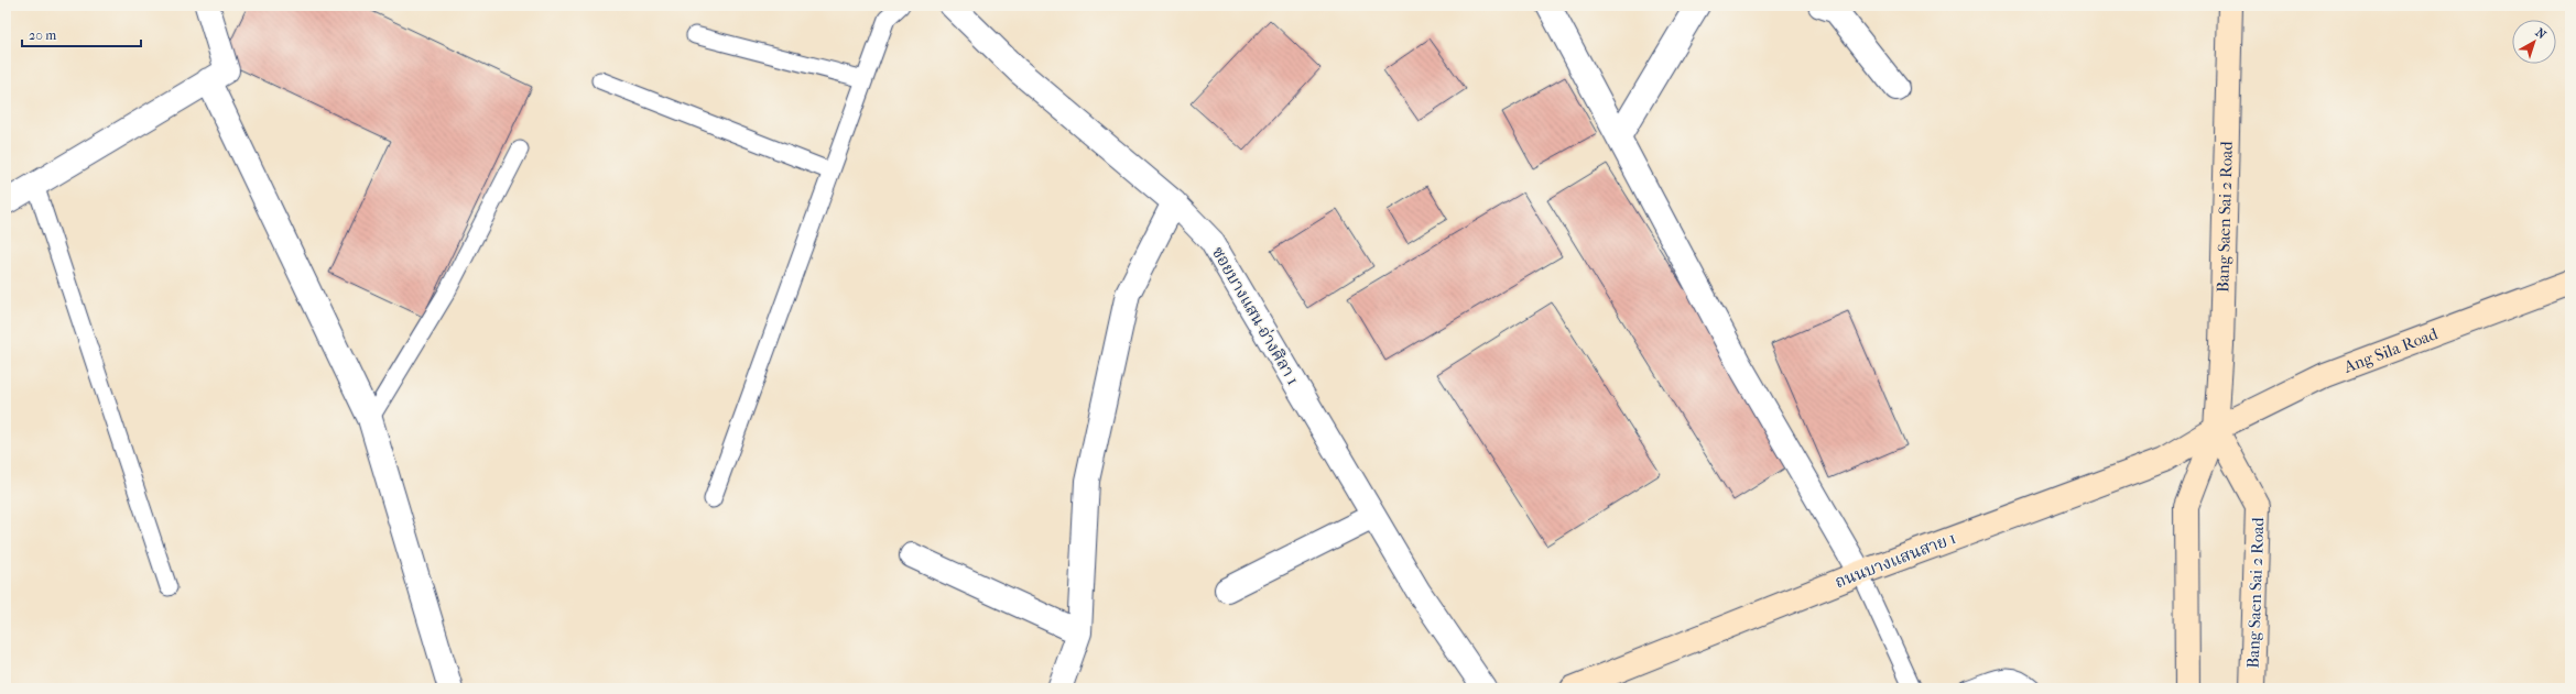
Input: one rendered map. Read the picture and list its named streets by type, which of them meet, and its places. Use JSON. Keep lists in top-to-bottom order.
{
  "streets": {
    "main road": ["Bang Saen Sai 2 Road", "Ang Sila Road", "ถนนบางแสนสาย 1"],
    "street": ["ซอยบางแสน-อ่างศิลา 1"]
  },
  "crossings": [
    ["Bang Saen Sai 2 Road", "Ang Sila Road"],
    ["Bang Saen Sai 2 Road", "ถนนบางแสนสาย 1"],
    ["Ang Sila Road", "ถนนบางแสนสาย 1"]
  ],
  "scale_bar": "20 m",
  "north": "top right"
}
